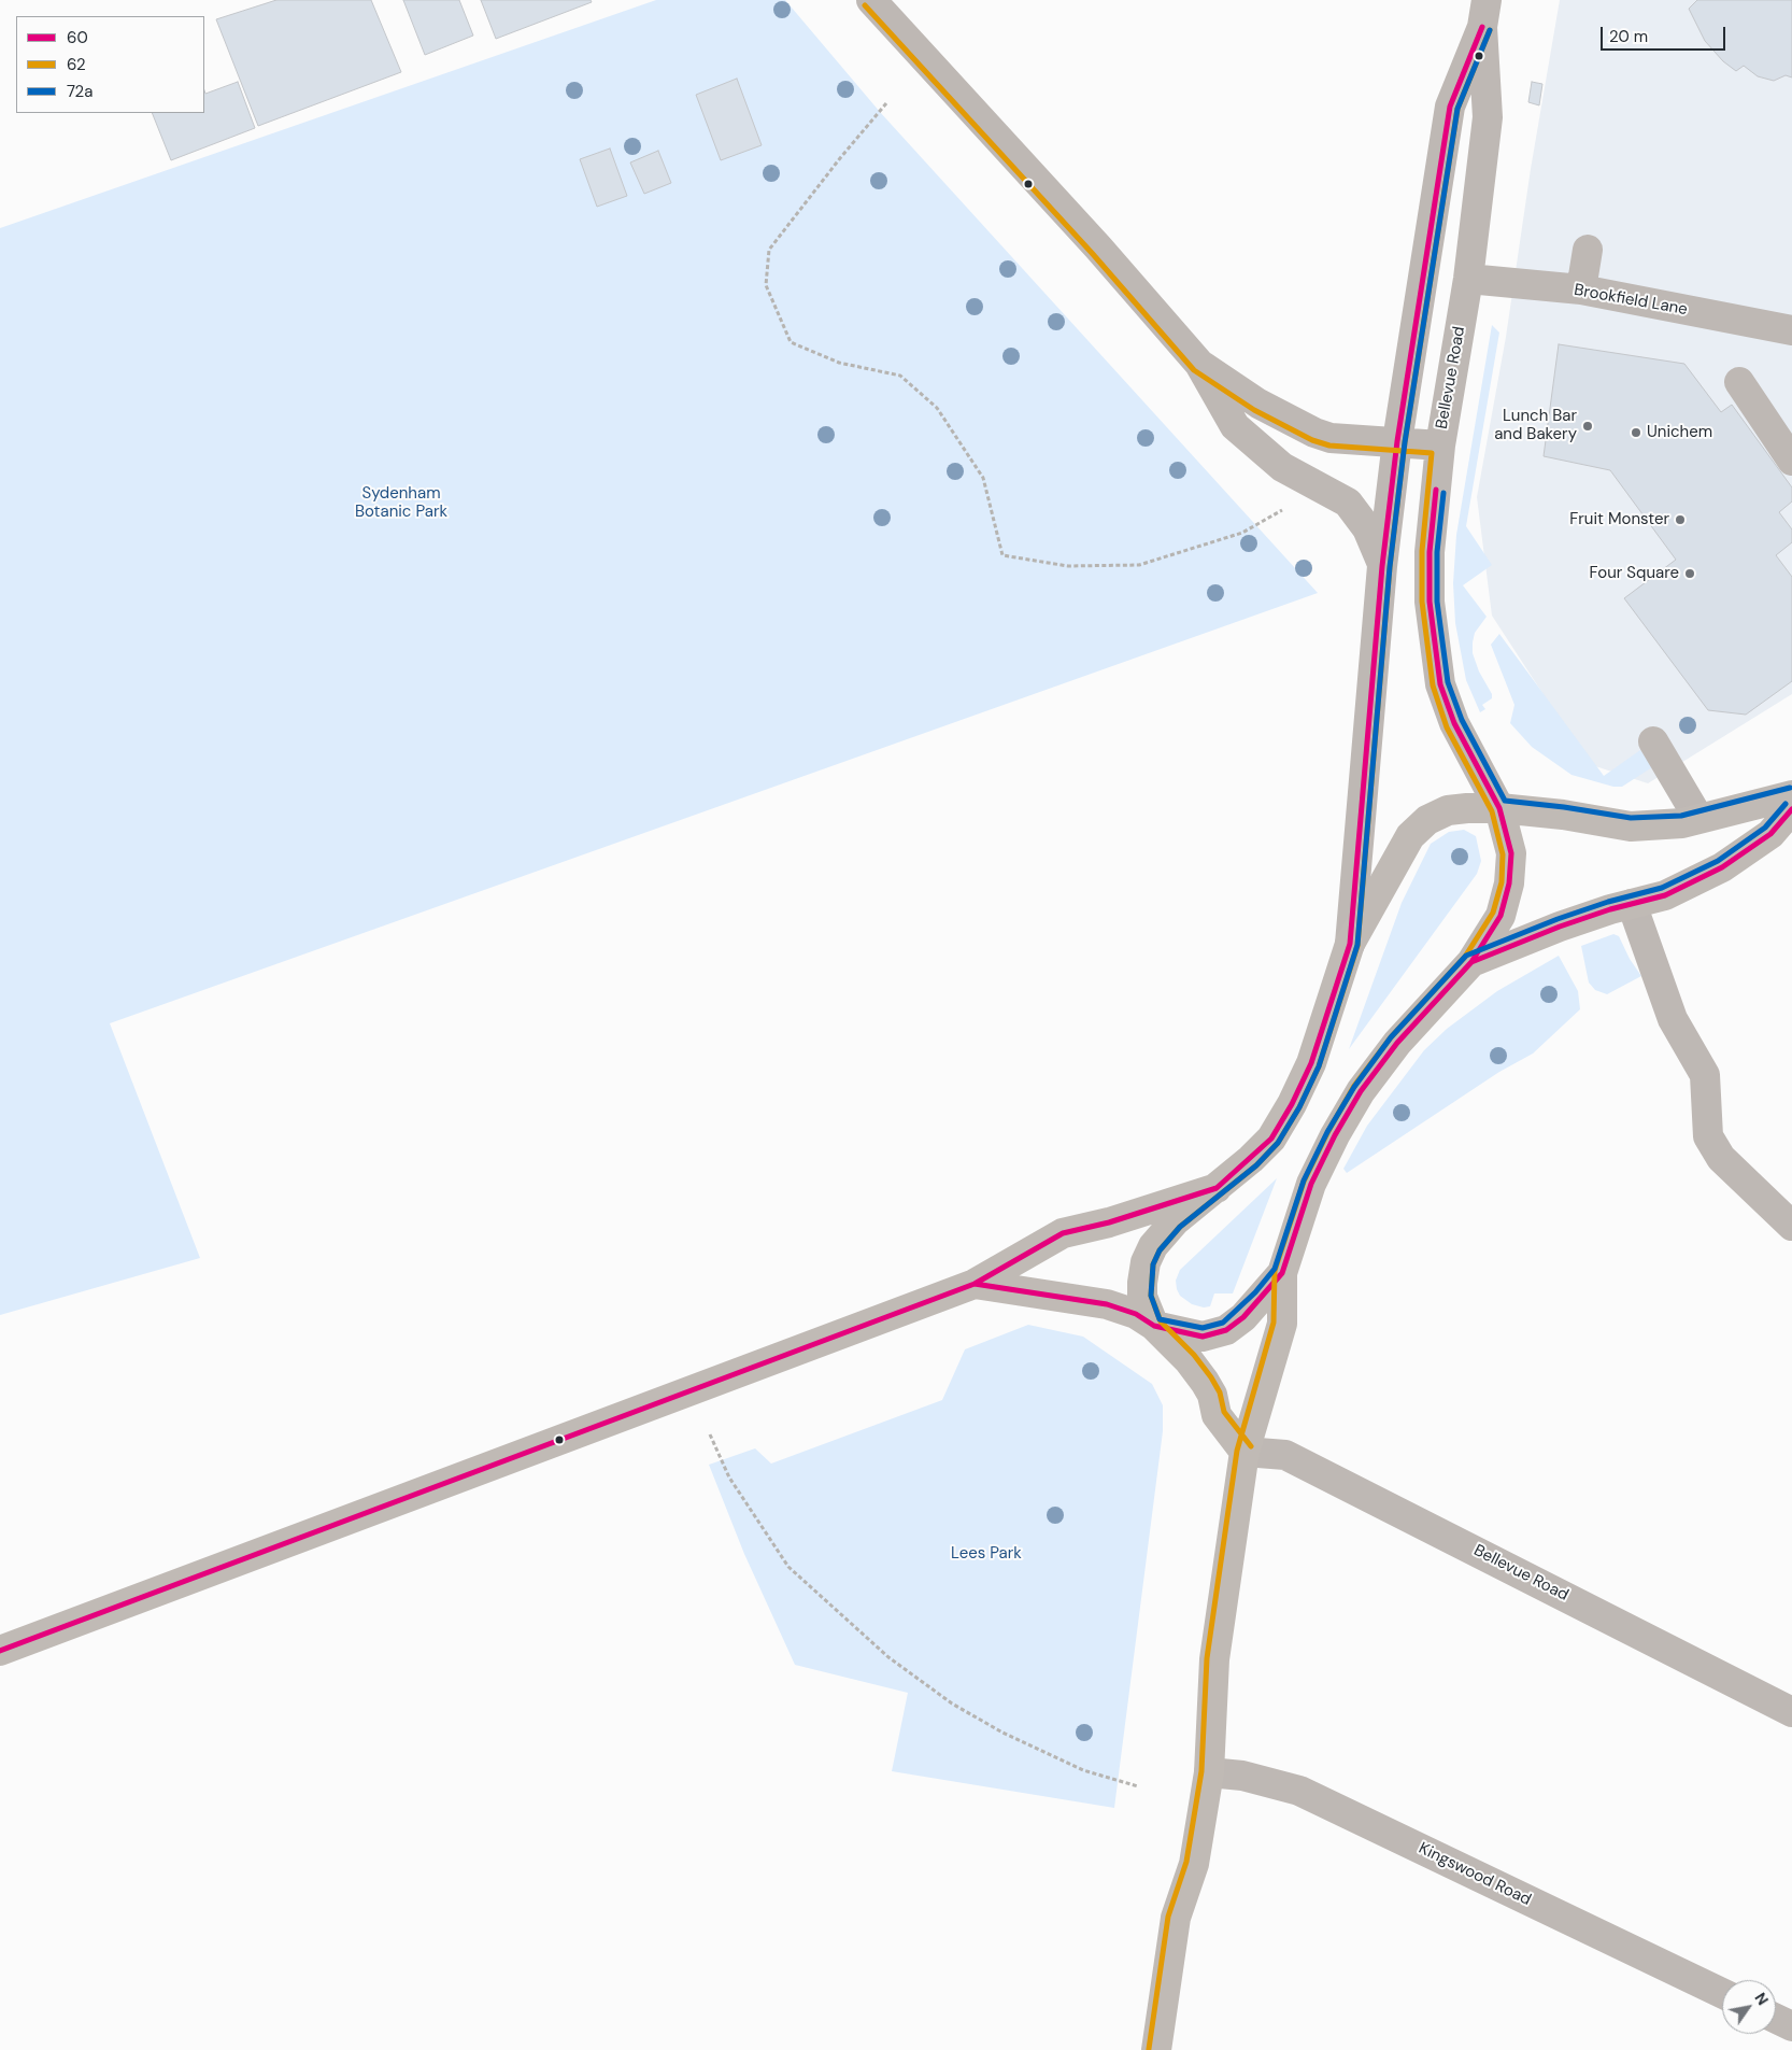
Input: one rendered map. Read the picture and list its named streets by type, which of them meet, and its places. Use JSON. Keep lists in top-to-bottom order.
{
  "streets": {
    "main road": ["Bellevue Road"],
    "street": ["Brookfield Lane", "Kingswood Road"]
  },
  "crossings": [
    ["Brookfield Lane", "Bellevue Road"]
  ],
  "parks": ["Sydenham Botanic Park", "Lees Park"],
  "places": [
    "Lunch Bar and Bakery",
    "Unichem",
    "Fruit Monster",
    "Four Square"
  ],
  "lines": ["transit line 62", "transit line 60", "transit line 72a"],
  "legend": ["60", "62", "72a"],
  "scale_bar": "20 m",
  "north": "top right"
}
